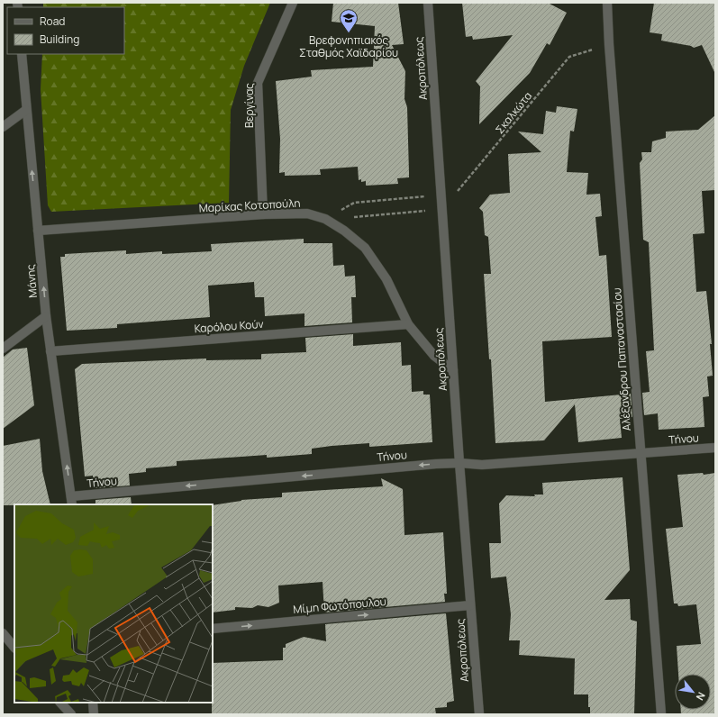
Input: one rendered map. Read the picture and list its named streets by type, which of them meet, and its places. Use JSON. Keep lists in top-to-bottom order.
{
  "streets": {
    "street": [
      "Ακροπόλεως",
      "Βεργίνας",
      "Μαρίκας Κοτοπούλη",
      "Μάνης",
      "Καρόλου Κούν",
      "Αλέξανδρου Παπαναστασίου",
      "Τήνου",
      "Μίμη Φωτόπουλου"
    ],
    "path": ["Σκαλκώτα"]
  },
  "crossings": [
    ["Ακροπόλεως", "Σκαλκώτα"],
    ["Ακροπόλεως", "Μαρίκας Κοτοπούλη"],
    ["Ακροπόλεως", "Τήνου"],
    ["Ακροπόλεως", "Μίμη Φωτόπουλου"],
    ["Βεργίνας", "Μαρίκας Κοτοπούλη"],
    ["Σκαλκώτα", "Αλέξανδρου Παπαναστασίου"],
    ["Μαρίκας Κοτοπούλη", "Μάνης"],
    ["Μαρίκας Κοτοπούλη", "Καρόλου Κούν"],
    ["Μάνης", "Καρόλου Κούν"],
    ["Μάνης", "Τήνου"],
    ["Αλέξανδρου Παπαναστασίου", "Τήνου"]
  ],
  "one_way": ["Μάνης", "Τήνου", "Μίμη Φωτόπουλου"],
  "places": {
    "school or university": ["Βρεφονηπιακός Σταθμός Χαϊδαρίου"]
  },
  "legend": ["Road", "Building"],
  "north": "bottom right"
}
